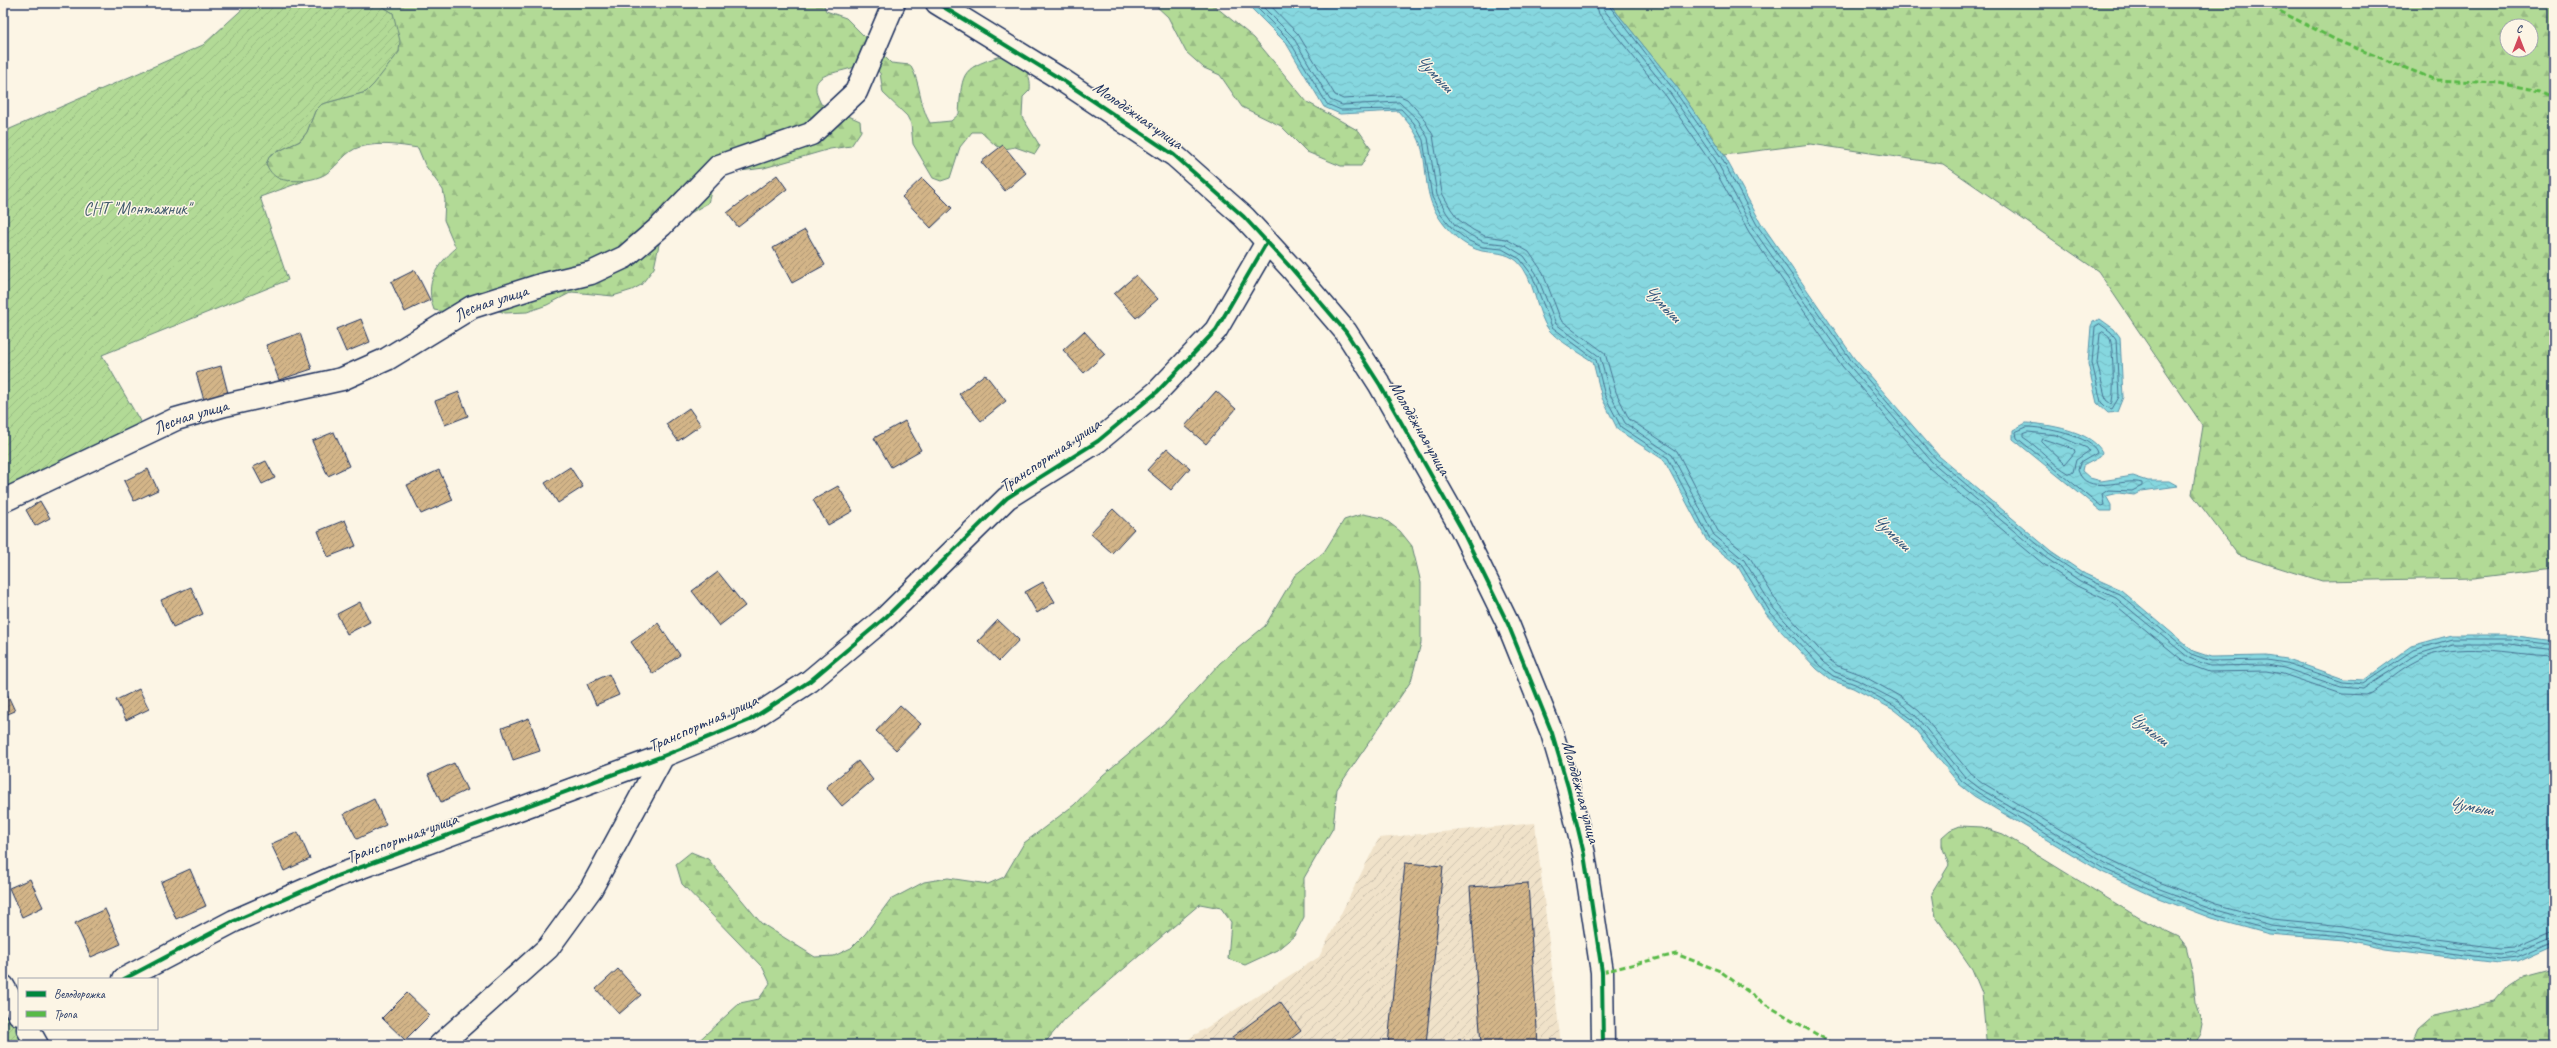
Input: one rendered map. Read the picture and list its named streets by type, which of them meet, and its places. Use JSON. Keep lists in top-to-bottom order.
{
  "streets": {
    "street": ["Молодёжная улица", "Лесная улица", "Транспортная улица"]
  },
  "crossings": [
    ["Молодёжная улица", "Транспортная улица"]
  ],
  "water": ["Чумыш"],
  "parks": ["СНТ \"Монтажник\""],
  "legend": ["Велодорожка", "Тропа"],
  "north": "top"
}
